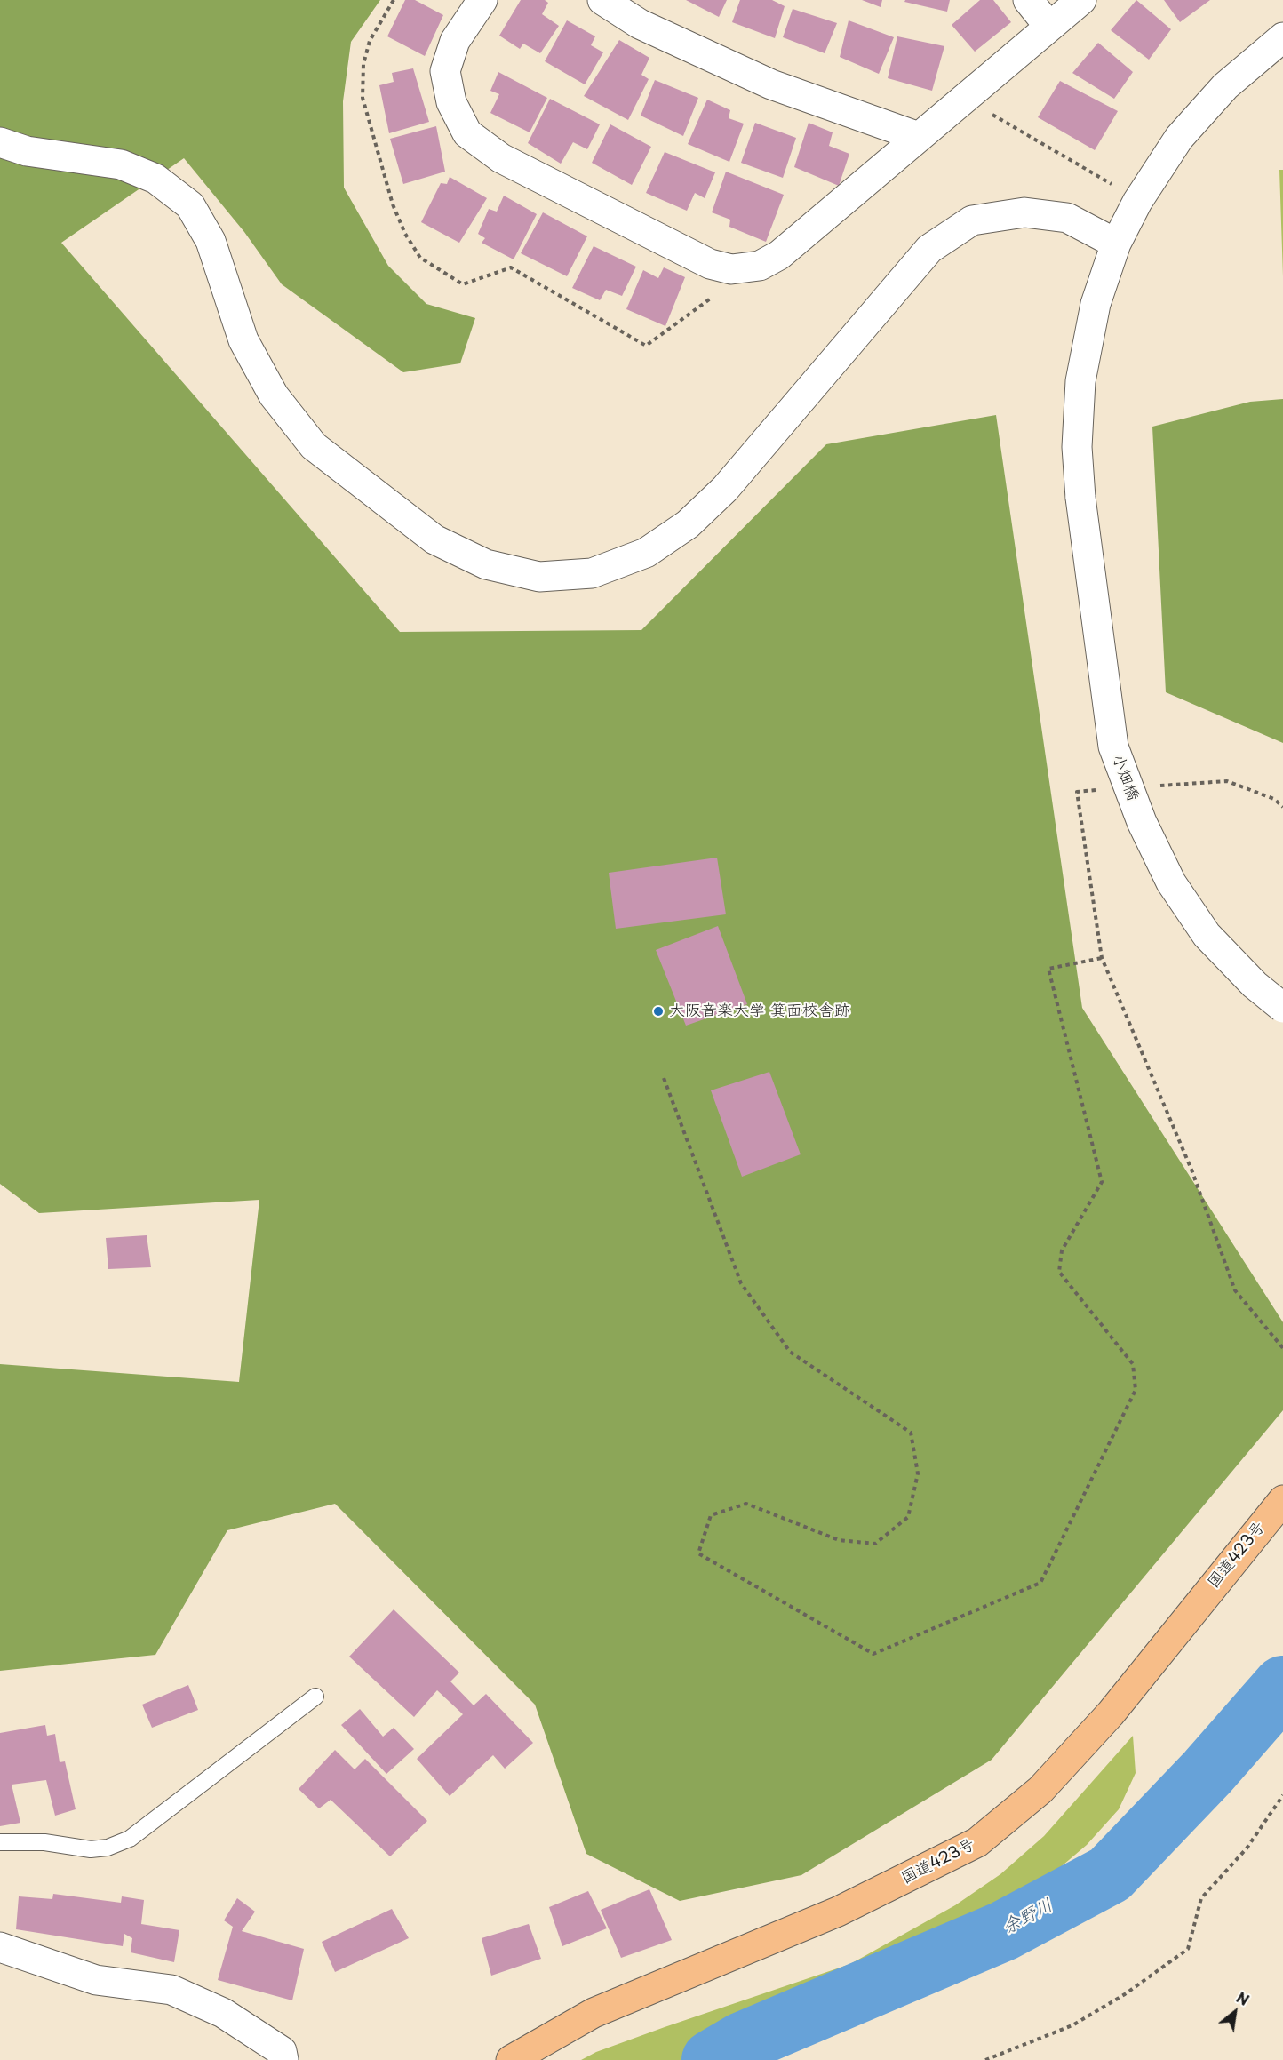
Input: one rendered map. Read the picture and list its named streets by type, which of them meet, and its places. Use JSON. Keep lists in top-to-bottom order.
{
  "streets": {
    "highway": ["国道423号"],
    "street": ["小畑橋"]
  },
  "water": ["余野川"],
  "places": ["大阪音楽大学 箕面校舎跡"],
  "north": "top right"
}
